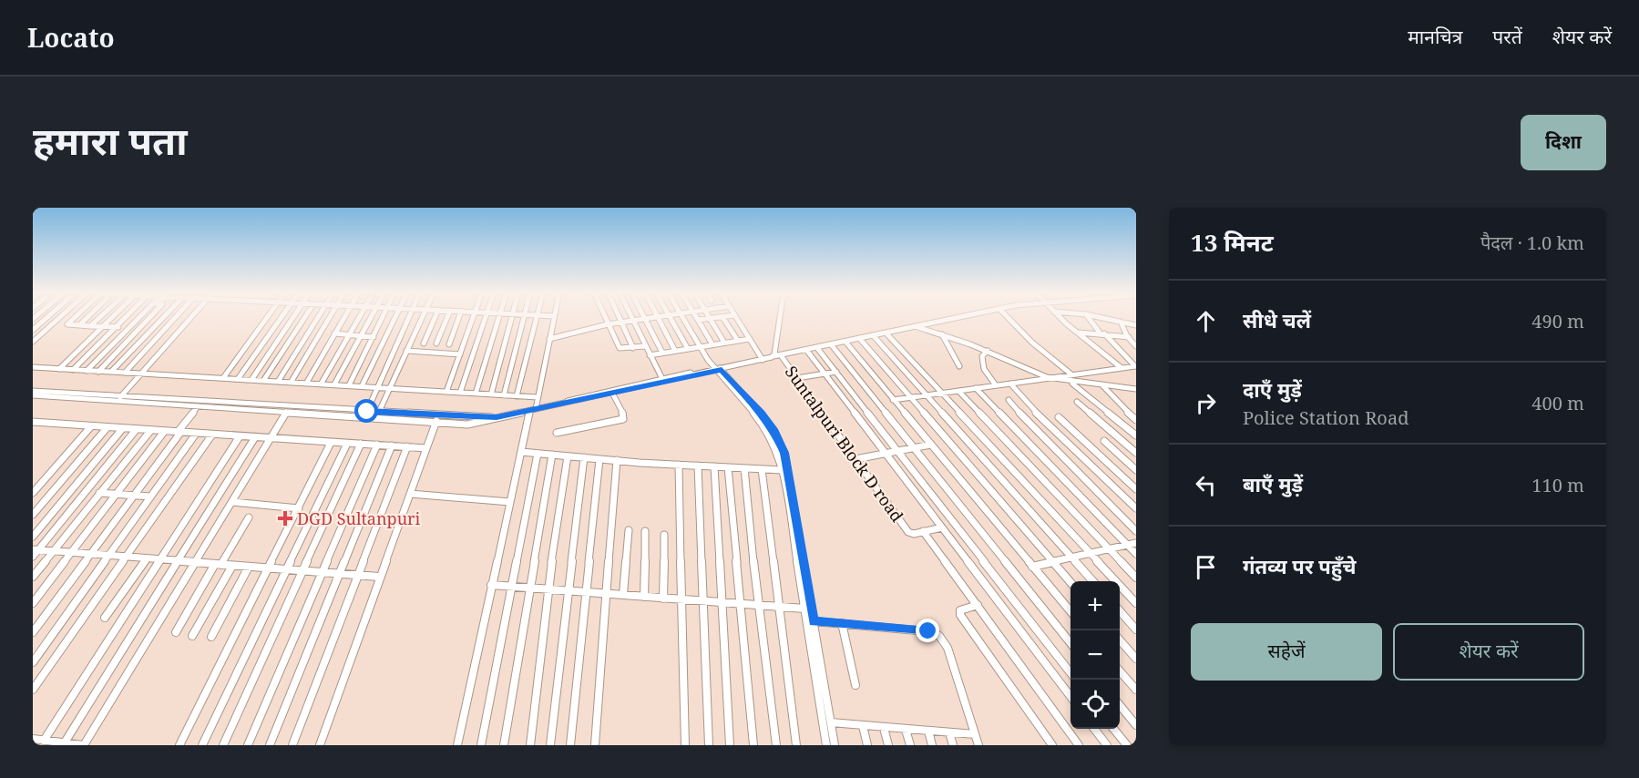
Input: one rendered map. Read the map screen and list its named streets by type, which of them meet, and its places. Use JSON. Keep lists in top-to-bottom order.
{
  "streets": {
    "street": ["Suntalpuri Block D road"]
  },
  "places": {
    "health": ["DGD Sultanpuri"]
  },
  "page": {
    "header": "Locato",
    "nav": ["मानचित्र", "परतें", "शेयर करें"],
    "title": "हमारा पता",
    "buttons": [
      "दिशा",
      ["सहेजें", "शेयर करें"]
    ],
    "heading": ["13 मिनट", "पैदल · 1.0 km"],
    "list": [
      ["सीधे चलें", "490 m"],
      ["दाएँ मुड़ें", "Police Station Road", "400 m"],
      ["बाएँ मुड़ें", "110 m"],
      "गंतव्य पर पहुँचे"
    ],
    "map_buttons": ["+", "−"]
  }
}
